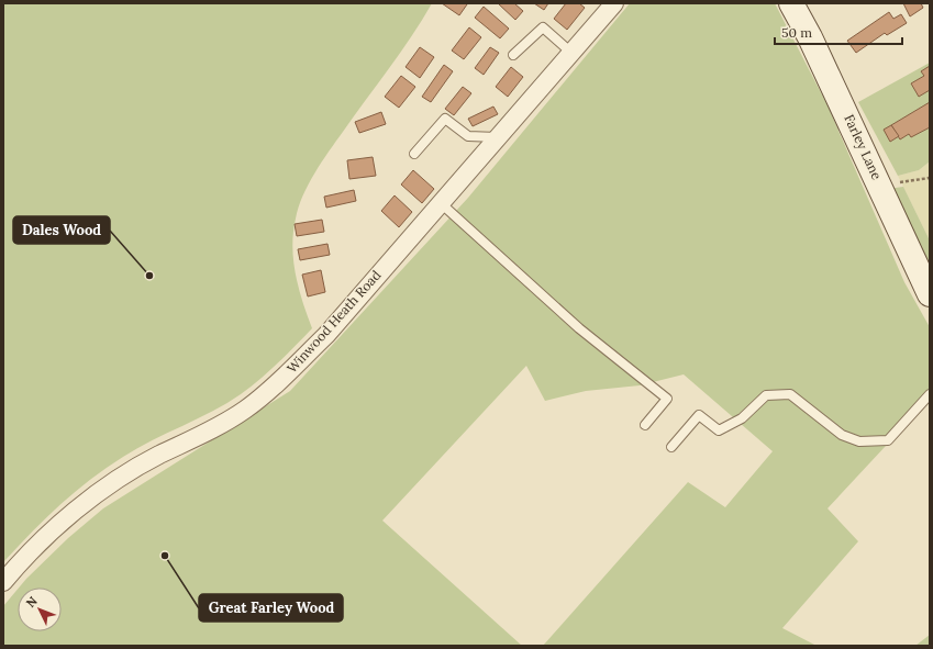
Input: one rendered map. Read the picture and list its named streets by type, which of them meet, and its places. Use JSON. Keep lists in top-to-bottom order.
{
  "streets": {
    "street": ["Farley Lane", "Winwood Heath Road"]
  },
  "places": ["Dales Wood", "Great Farley Wood"],
  "scale_bar": "50 m",
  "north": "top left"
}
